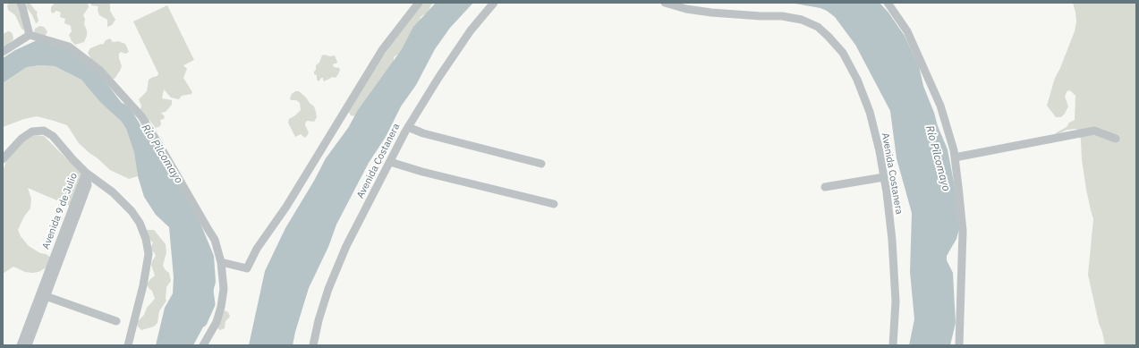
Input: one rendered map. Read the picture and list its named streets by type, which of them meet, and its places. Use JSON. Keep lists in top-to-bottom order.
{
  "streets": {
    "street": ["Avenida Costanera", "Avenida 9 de Julio"]
  },
  "water": ["Río Pilcomayo"]
}
